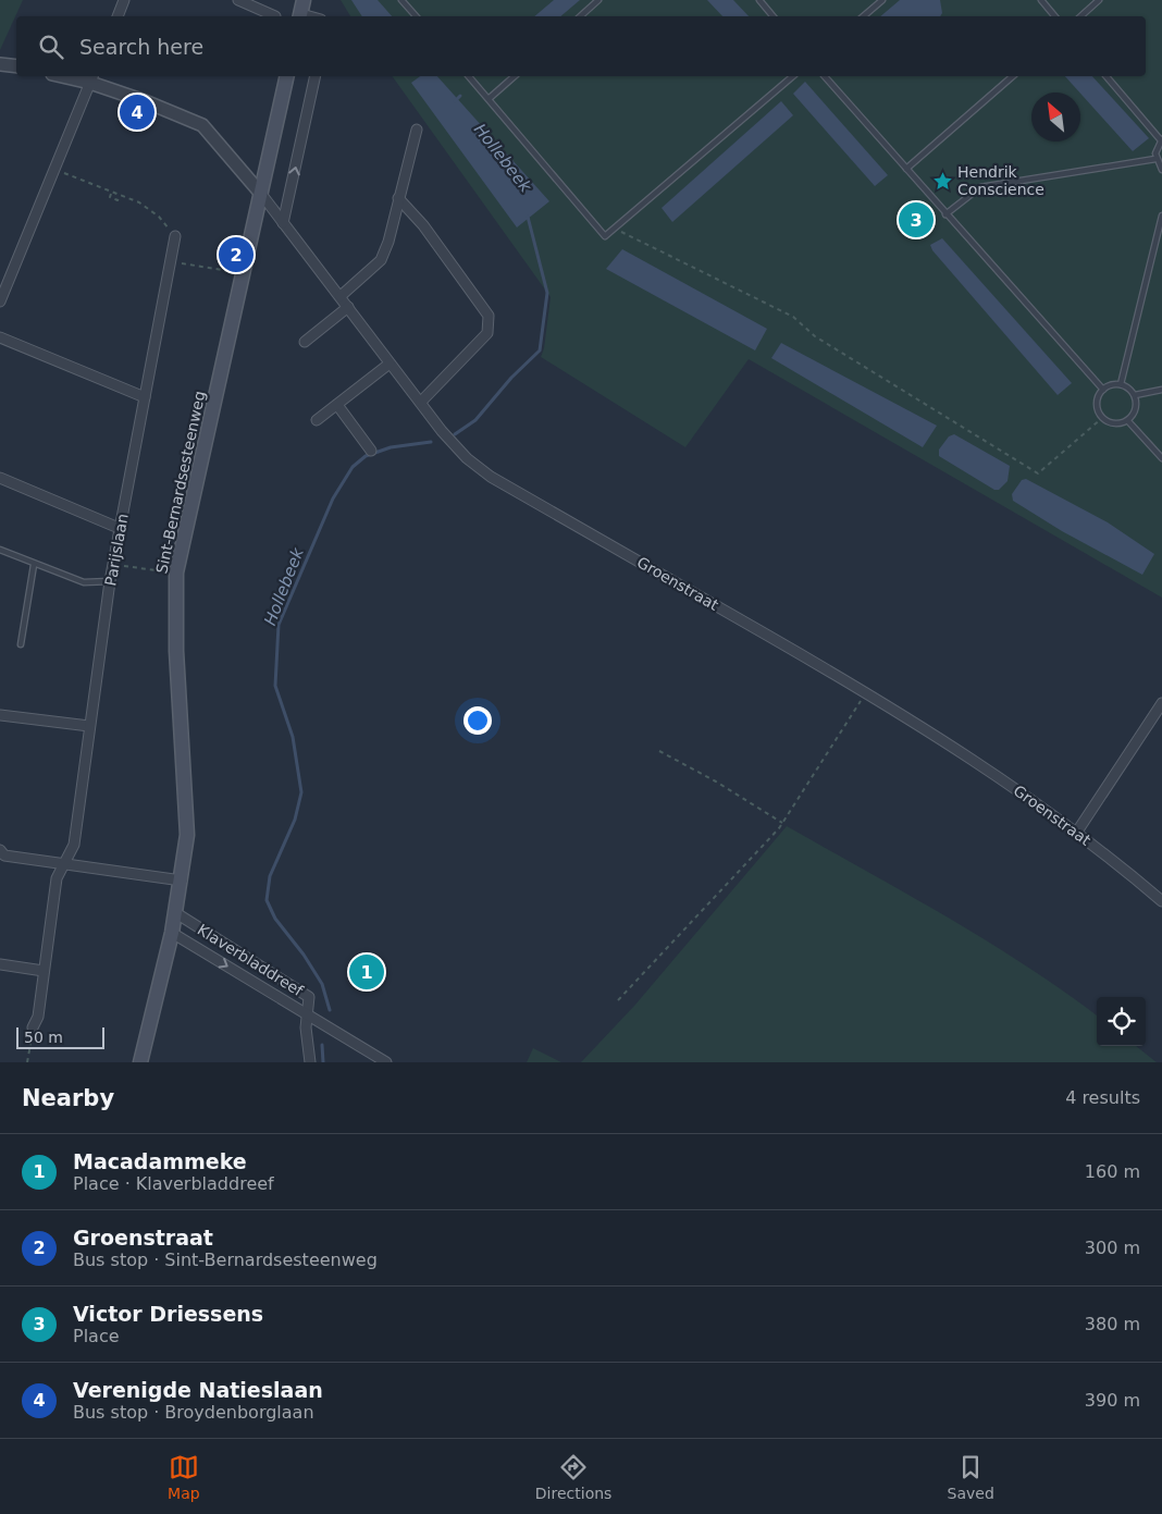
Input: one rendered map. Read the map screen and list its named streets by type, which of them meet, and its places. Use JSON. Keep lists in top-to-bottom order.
{
  "streets": {
    "main road": ["Sint-Bernardsesteenweg"],
    "street": ["Parijslaan", "Groenstraat", "Klaverbladdreef"]
  },
  "crossings": [
    ["Sint-Bernardsesteenweg", "Groenstraat"],
    ["Sint-Bernardsesteenweg", "Klaverbladdreef"]
  ],
  "water": ["Hollebeek"],
  "places": {
    "place": ["Hendrik Conscience"]
  },
  "scale_bar": "50 m",
  "north": "top left",
  "page": {
    "search": "Search here",
    "pins": [
      "4",
      "3",
      "2",
      "1"
    ],
    "scale": "50 m",
    "heading": ["Nearby", "4 results"],
    "list": [
      {
        "mark": "1",
        "name": "Macadammeke",
        "note": "Place · Klaverbladdreef",
        "value": "160 m"
      },
      {
        "mark": "2",
        "name": "Groenstraat",
        "note": "Bus stop · Sint-Bernardsesteenweg",
        "value": "300 m"
      },
      {
        "mark": "3",
        "name": "Victor Driessens",
        "note": "Place",
        "value": "380 m"
      },
      {
        "mark": "4",
        "name": "Verenigde Natieslaan",
        "note": "Bus stop · Broydenborglaan",
        "value": "390 m"
      }
    ],
    "nav": ["Map", "Directions", "Saved"]
  }
}
